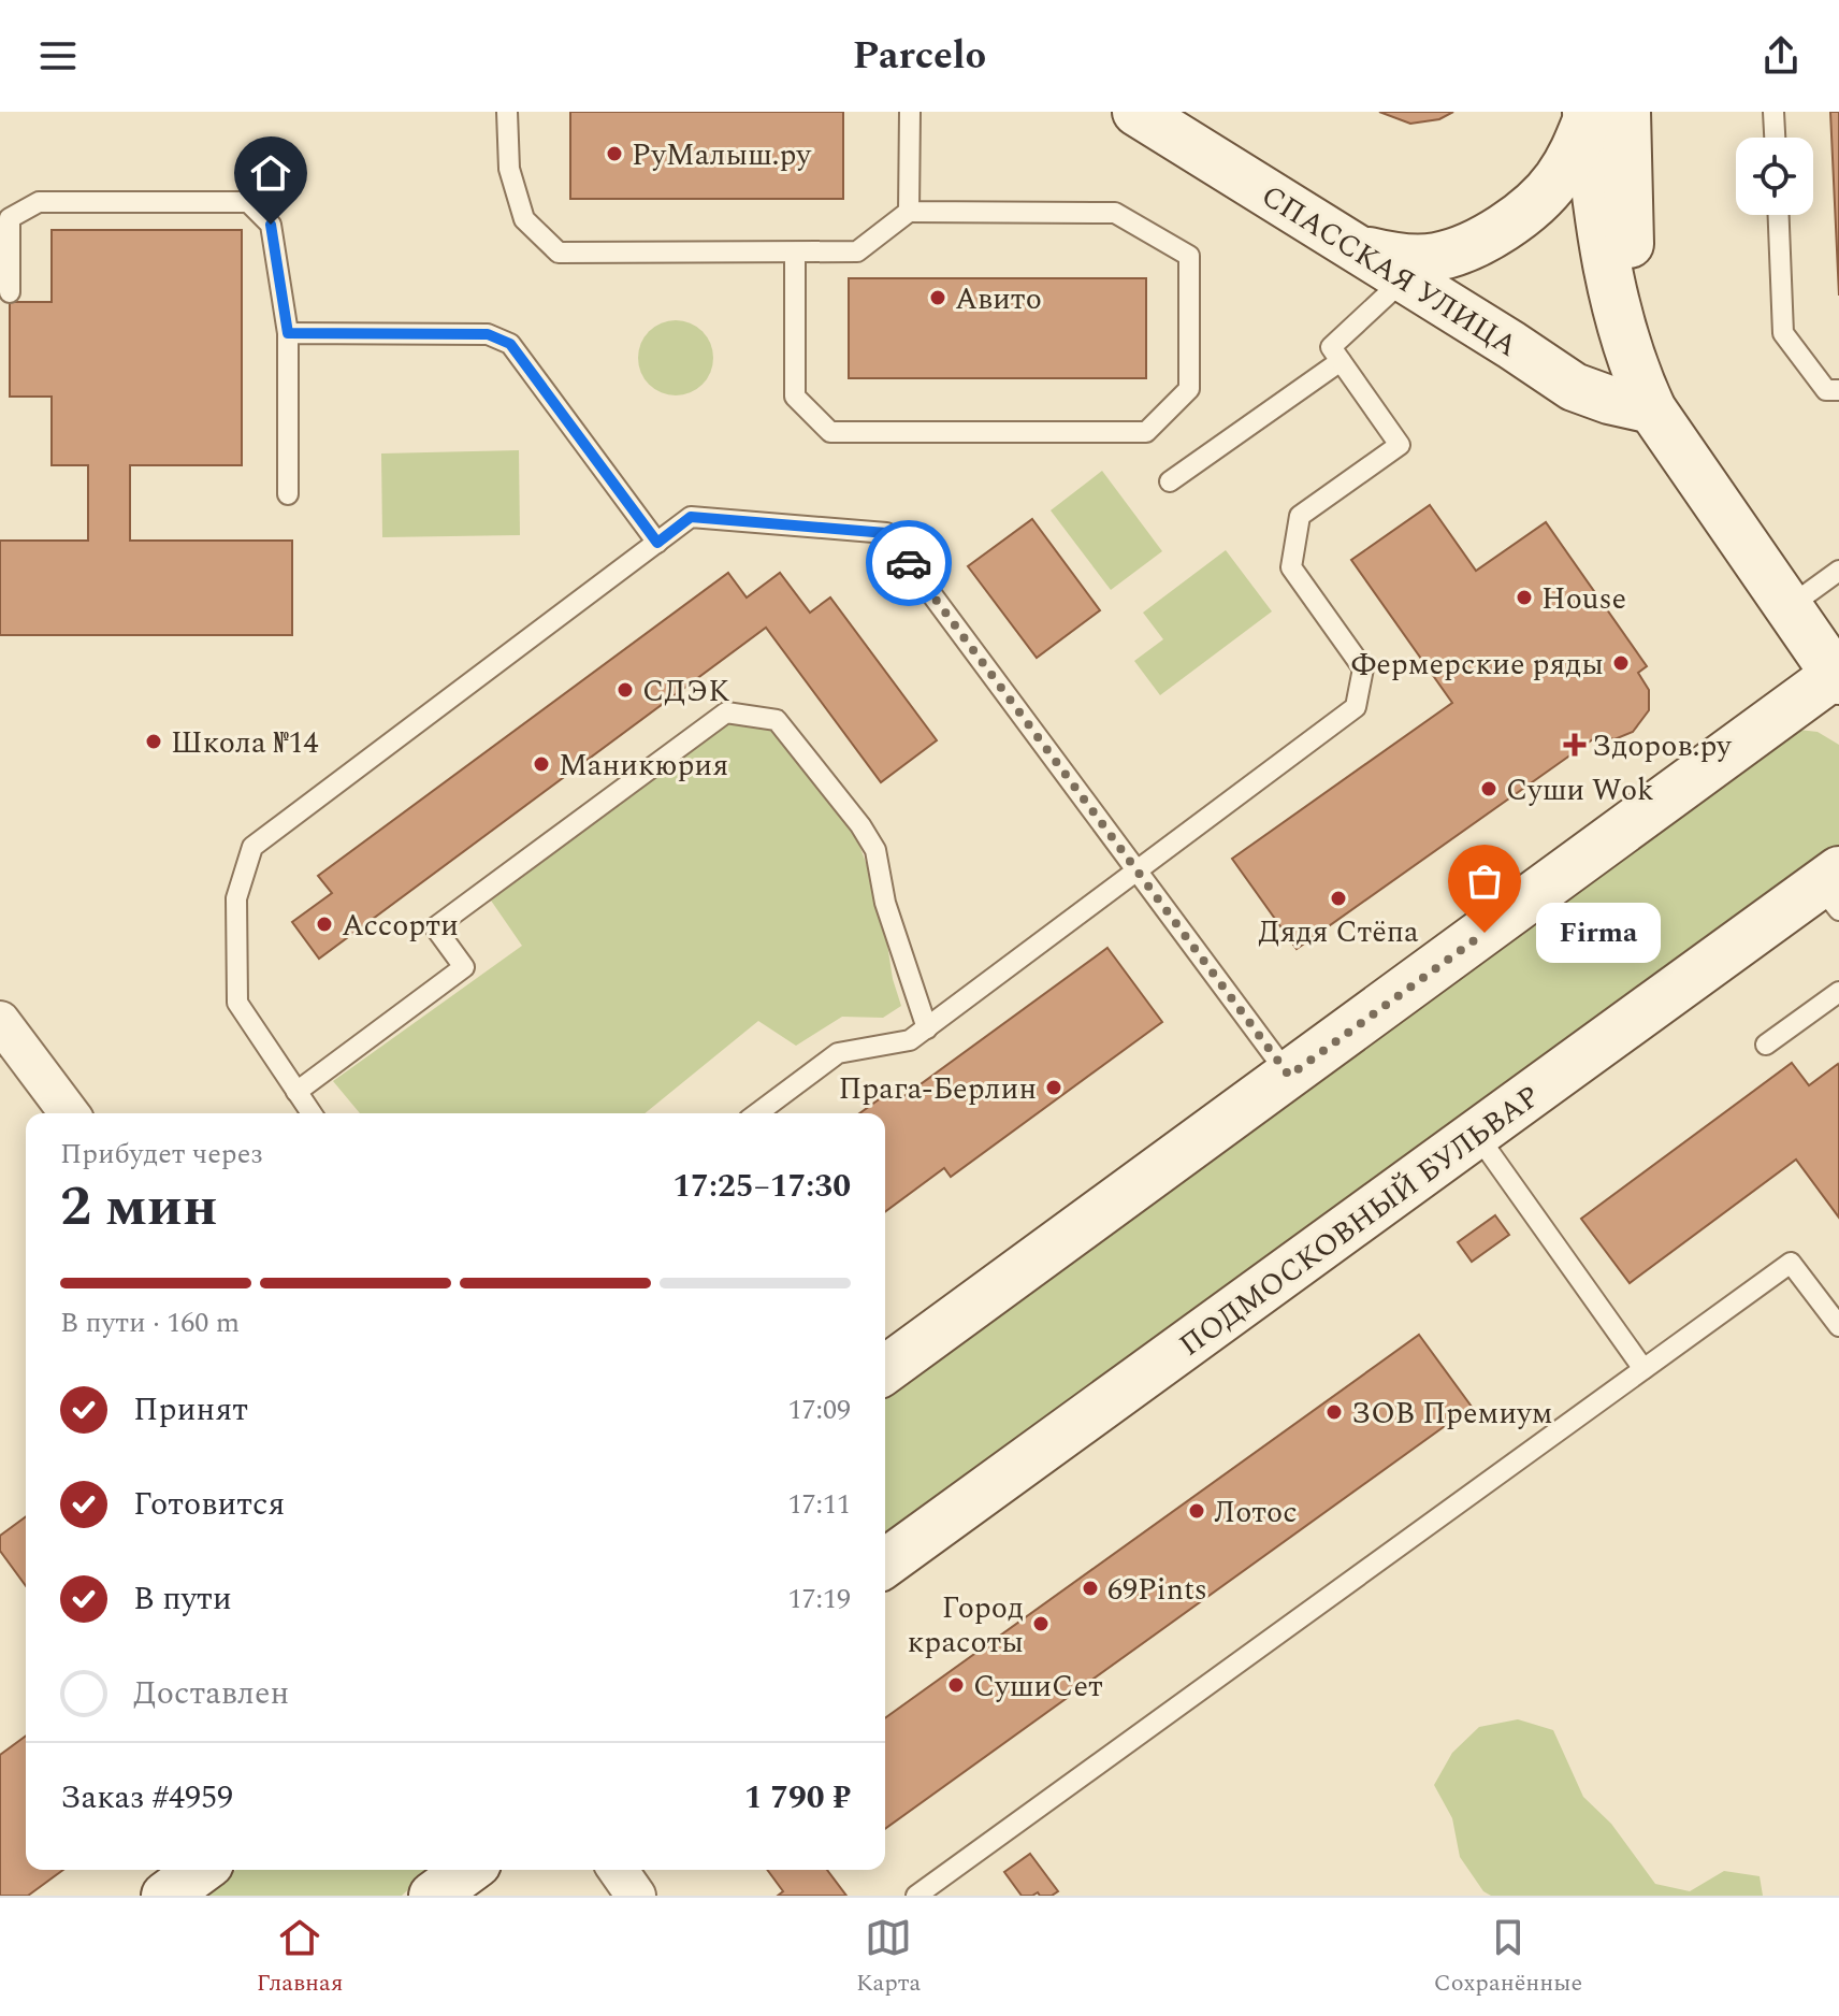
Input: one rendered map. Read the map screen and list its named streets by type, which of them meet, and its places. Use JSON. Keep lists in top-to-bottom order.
{
  "streets": {
    "street": ["СПАССКАЯ УЛИЦА", "ПОДМОСКОВНЫЙ БУЛЬВАР"]
  },
  "places": {
    "other": [
      "РуМалыш.ру",
      "Авито",
      "House",
      "Фермерские ряды",
      "СДЭК",
      "Школа №14",
      "Маникюрия",
      "Суши Wok",
      "Дядя Стёпа",
      "Ассорти",
      "Firma",
      "Прага-Берлин",
      "ЗОВ Премиум",
      "Лотос",
      "69Pints",
      "Город красоты",
      "СушиСет"
    ],
    "health": ["Здоров.ру"]
  },
  "page": {
    "header": "Parcelo",
    "bubble": "Firma",
    "heading": ["2 мин", "Прибудет через", "17:25–17:30"],
    "panel": ["Заказ #4959", "1 790 ₽"],
    "bar": "В пути · 160 m",
    "list": [
      ["Принят", "17:09"],
      ["Готовится", "17:11"],
      ["В пути", "17:19"],
      "Доставлен"
    ],
    "tabs": ["Главная", "Карта", "Сохранённые"]
  }
}
